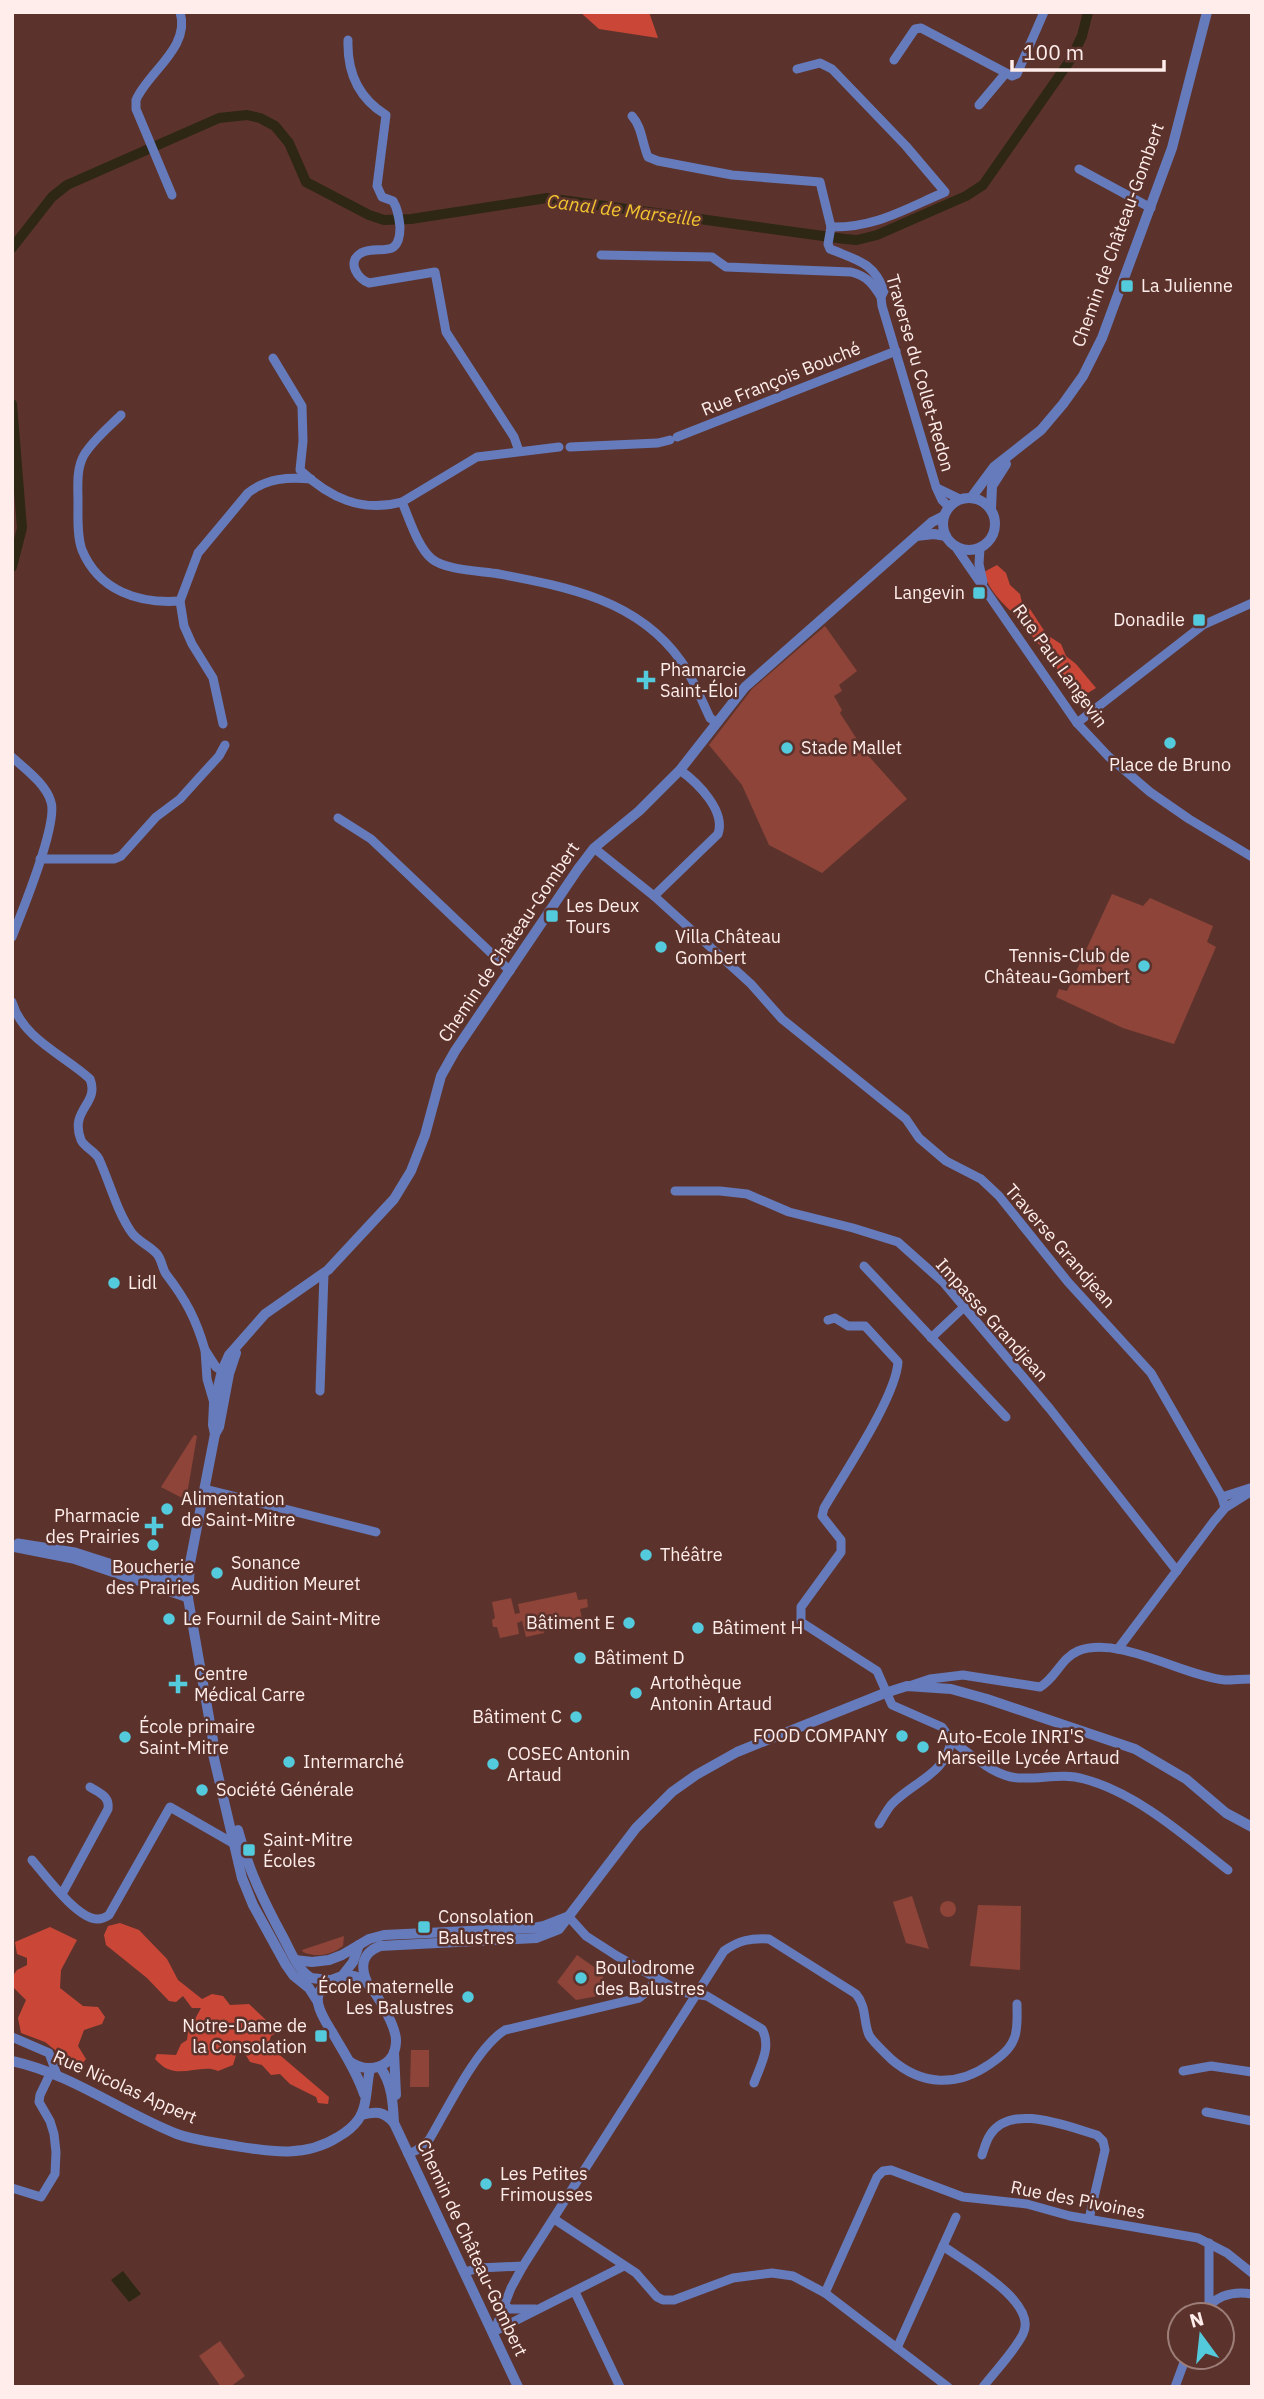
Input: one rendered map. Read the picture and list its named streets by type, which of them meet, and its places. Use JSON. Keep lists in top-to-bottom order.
{
  "streets": {
    "street": [
      "Chemin de Château-Gombert",
      "Traverse du Collet-Redon",
      "Rue François Bouché",
      "Rue Paul Langevin",
      "Traverse Grandjean",
      "Impasse Grandjean",
      "Rue Nicolas Appert",
      "Rue des Pivoines"
    ]
  },
  "crossings": [
    ["Chemin de Château-Gombert", "Traverse du Collet-Redon"],
    ["Chemin de Château-Gombert", "Rue Paul Langevin"],
    ["Chemin de Château-Gombert", "Traverse Grandjean"],
    ["Traverse du Collet-Redon", "Rue François Bouché"],
    ["Traverse du Collet-Redon", "Rue Paul Langevin"]
  ],
  "water": ["Canal de Marseille"],
  "places": {
    "transit": [
      "La Julienne",
      "Langevin",
      "Donadile",
      "Les Deux Tours",
      "Saint-Mitre Écoles",
      "Consolation Balustres",
      "Notre-Dame de la Consolation"
    ],
    "health": ["Phamarcie Saint-Éloi", "Pharmacie des Prairies", "Centre Médical Carre"],
    "other": [
      "Place de Bruno",
      "Stade Mallet",
      "Villa Château Gombert",
      "Tennis-Club de Château-Gombert",
      "Lidl",
      "Alimentation de Saint-Mitre",
      "Boucherie des Prairies",
      "Théâtre",
      "Sonance Audition Meuret",
      "Le Fournil de Saint-Mitre",
      "Bâtiment E",
      "Bâtiment H",
      "Bâtiment D",
      "Artothèque Antonin Artaud",
      "Bâtiment C",
      "FOOD COMPANY",
      "École primaire Saint-Mitre",
      "Auto-Ecole INRI'S Marseille Lycée Artaud",
      "Intermarché",
      "COSEC Antonin Artaud",
      "Société Générale",
      "Boulodrome des Balustres",
      "École maternelle Les Balustres",
      "Les Petites Frimousses"
    ]
  },
  "scale_bar": "100 m",
  "north": "top"
}
